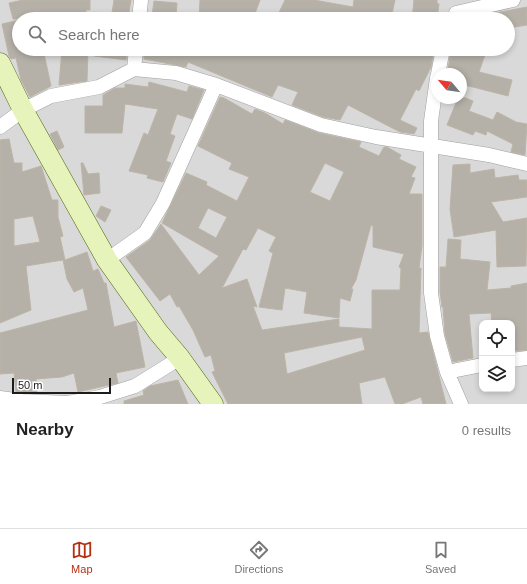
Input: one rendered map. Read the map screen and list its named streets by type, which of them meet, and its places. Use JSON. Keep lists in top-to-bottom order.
{
  "scale_bar": "50 m",
  "north": "top left",
  "page": {
    "search": "Search here",
    "scale": "50 m",
    "heading": ["Nearby", "0 results"],
    "nav": ["Map", "Directions", "Saved"]
  }
}
